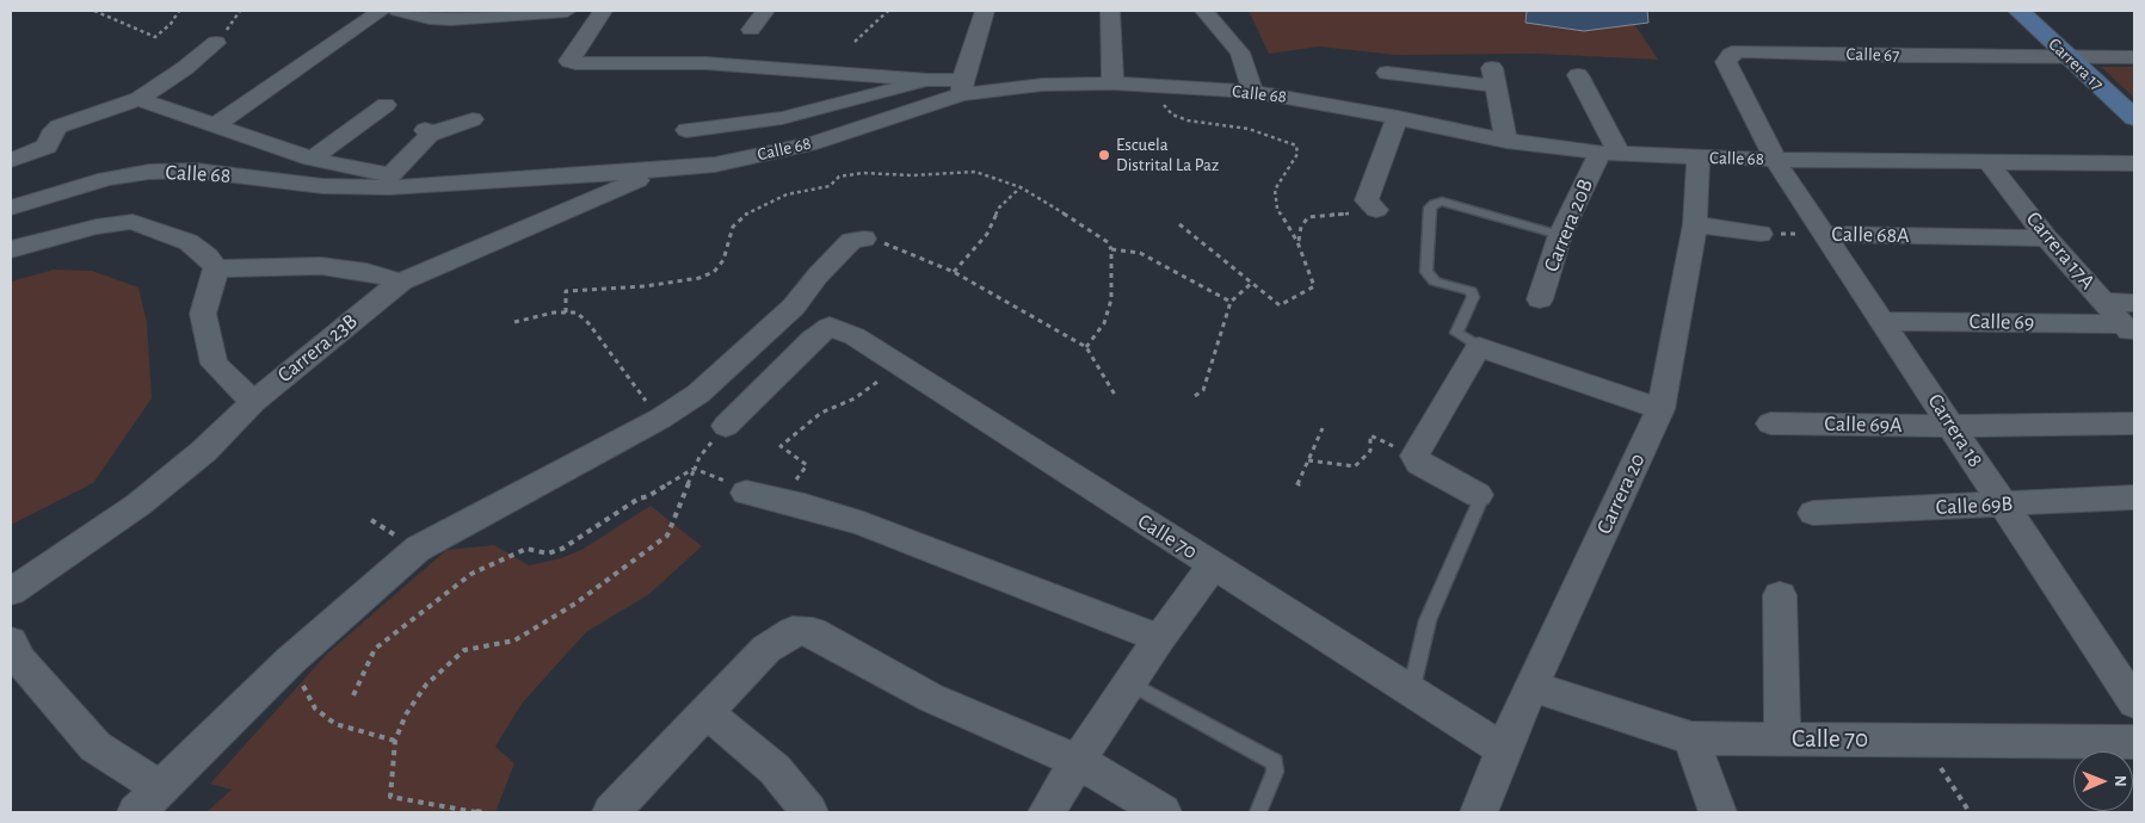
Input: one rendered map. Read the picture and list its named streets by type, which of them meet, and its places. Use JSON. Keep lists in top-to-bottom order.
{
  "streets": {
    "main road": ["Carrera 17"],
    "street": [
      "Calle 67",
      "Calle 68",
      "Carrera 20B",
      "Calle 68A",
      "Carrera 17A",
      "Calle 69",
      "Carrera 23B",
      "Calle 69A",
      "Carrera 18",
      "Carrera 20",
      "Calle 69B",
      "Calle 70"
    ]
  },
  "crossings": [
    ["Calle 67", "Carrera 17"],
    ["Calle 67", "Calle 68"],
    ["Calle 67", "Carrera 18"],
    ["Calle 68", "Carrera 20B"],
    ["Calle 68", "Carrera 17A"],
    ["Calle 68", "Carrera 23B"],
    ["Calle 68", "Carrera 18"],
    ["Calle 68", "Carrera 20"],
    ["Calle 68A", "Carrera 17A"],
    ["Calle 68A", "Carrera 18"],
    ["Carrera 17A", "Calle 69"],
    ["Calle 69", "Carrera 18"],
    ["Calle 69A", "Carrera 18"],
    ["Carrera 18", "Calle 69B"],
    ["Carrera 20", "Calle 70"]
  ],
  "places": ["Escuela Distrital La Paz"],
  "north": "right"
}
